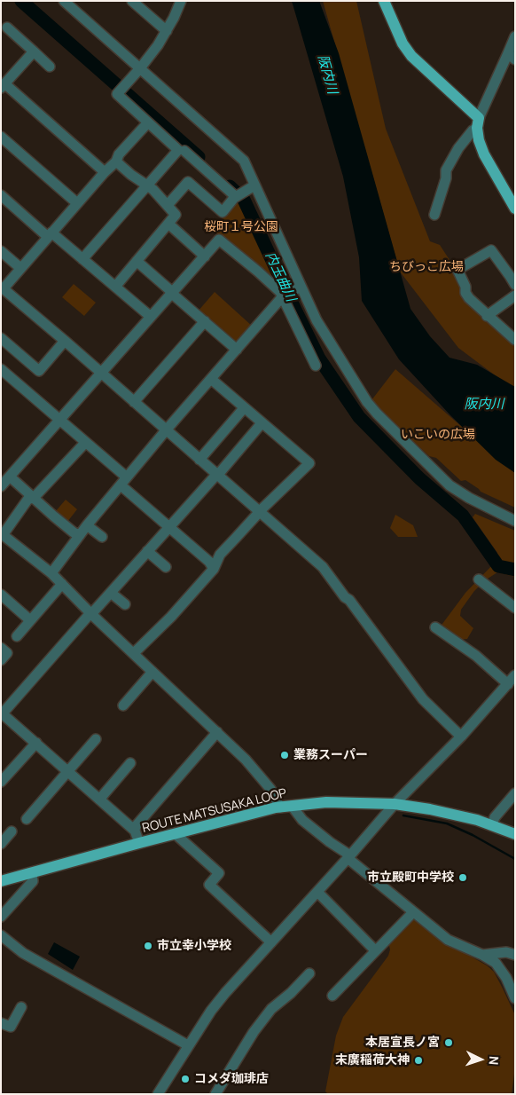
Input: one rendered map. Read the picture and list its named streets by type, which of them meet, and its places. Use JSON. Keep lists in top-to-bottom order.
{
  "streets": {
    "main road": ["ROUTE MATSUSAKA LOOP"]
  },
  "water": ["阪内川", "内玉曲川"],
  "parks": ["桜町１号公園", "ちびっこ広場", "いこいの広場"],
  "places": [
    "業務スーパー",
    "市立殿町中学校",
    "市立幸小学校",
    "本居宣長ノ宮",
    "末廣稲荷大神",
    "コメダ珈琲店"
  ],
  "north": "right"
}
